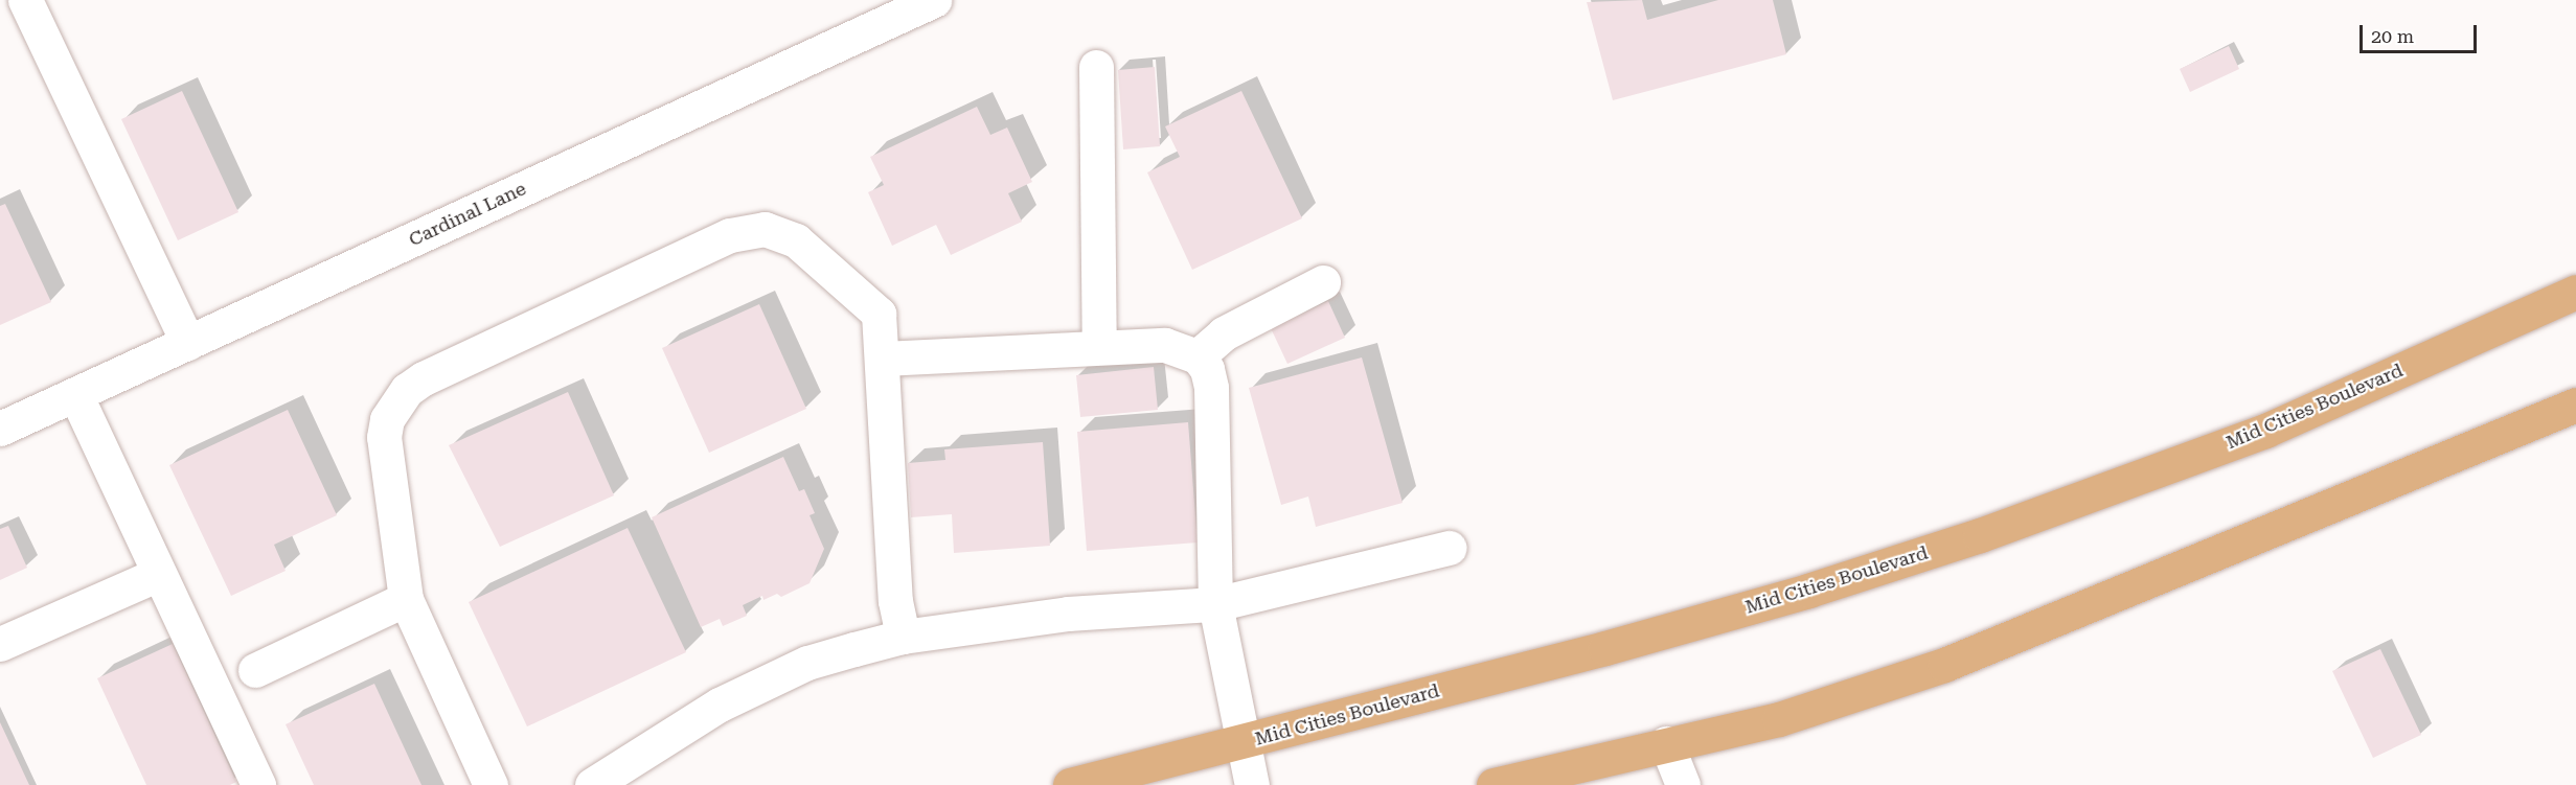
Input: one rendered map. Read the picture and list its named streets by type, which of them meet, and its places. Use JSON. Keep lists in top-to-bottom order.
{
  "streets": {
    "main road": ["Mid Cities Boulevard"],
    "street": ["Cardinal Lane"]
  },
  "scale_bar": "20 m"
}
